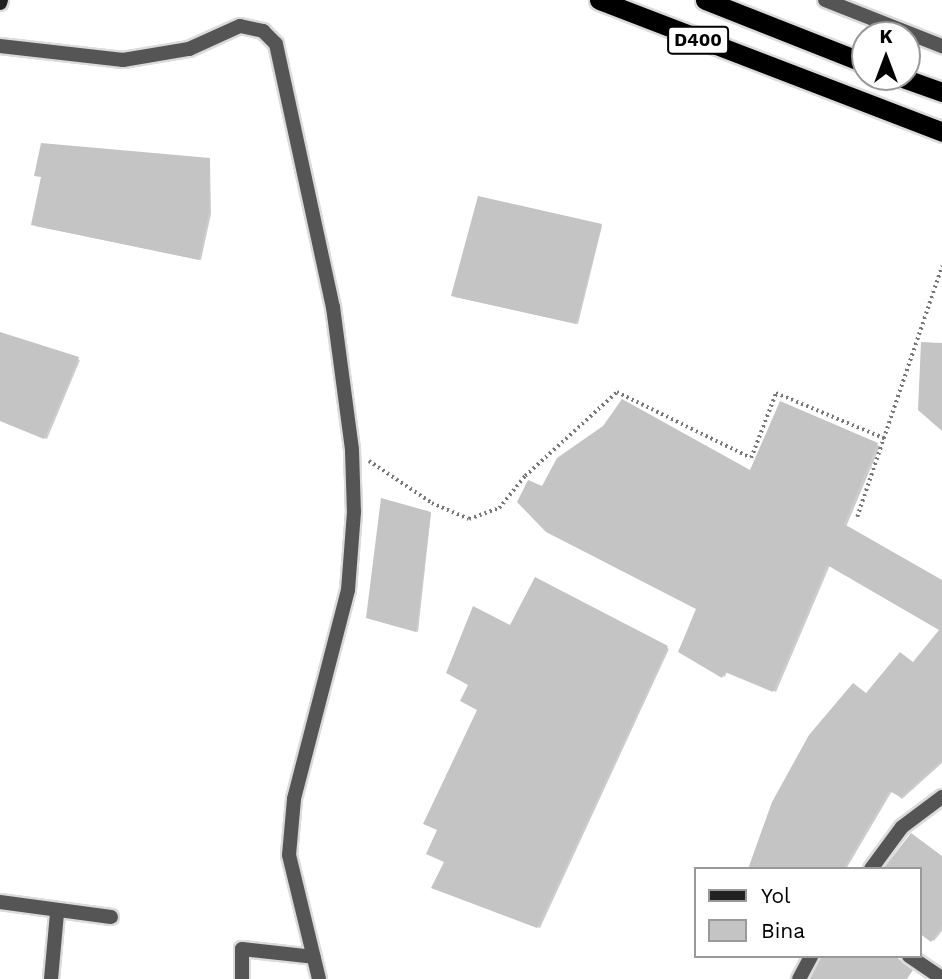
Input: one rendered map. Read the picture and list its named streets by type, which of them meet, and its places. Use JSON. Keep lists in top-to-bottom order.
{
  "streets": {
    "highway": ["D400"]
  },
  "legend": ["Yol", "Bina"],
  "north": "top"
}
